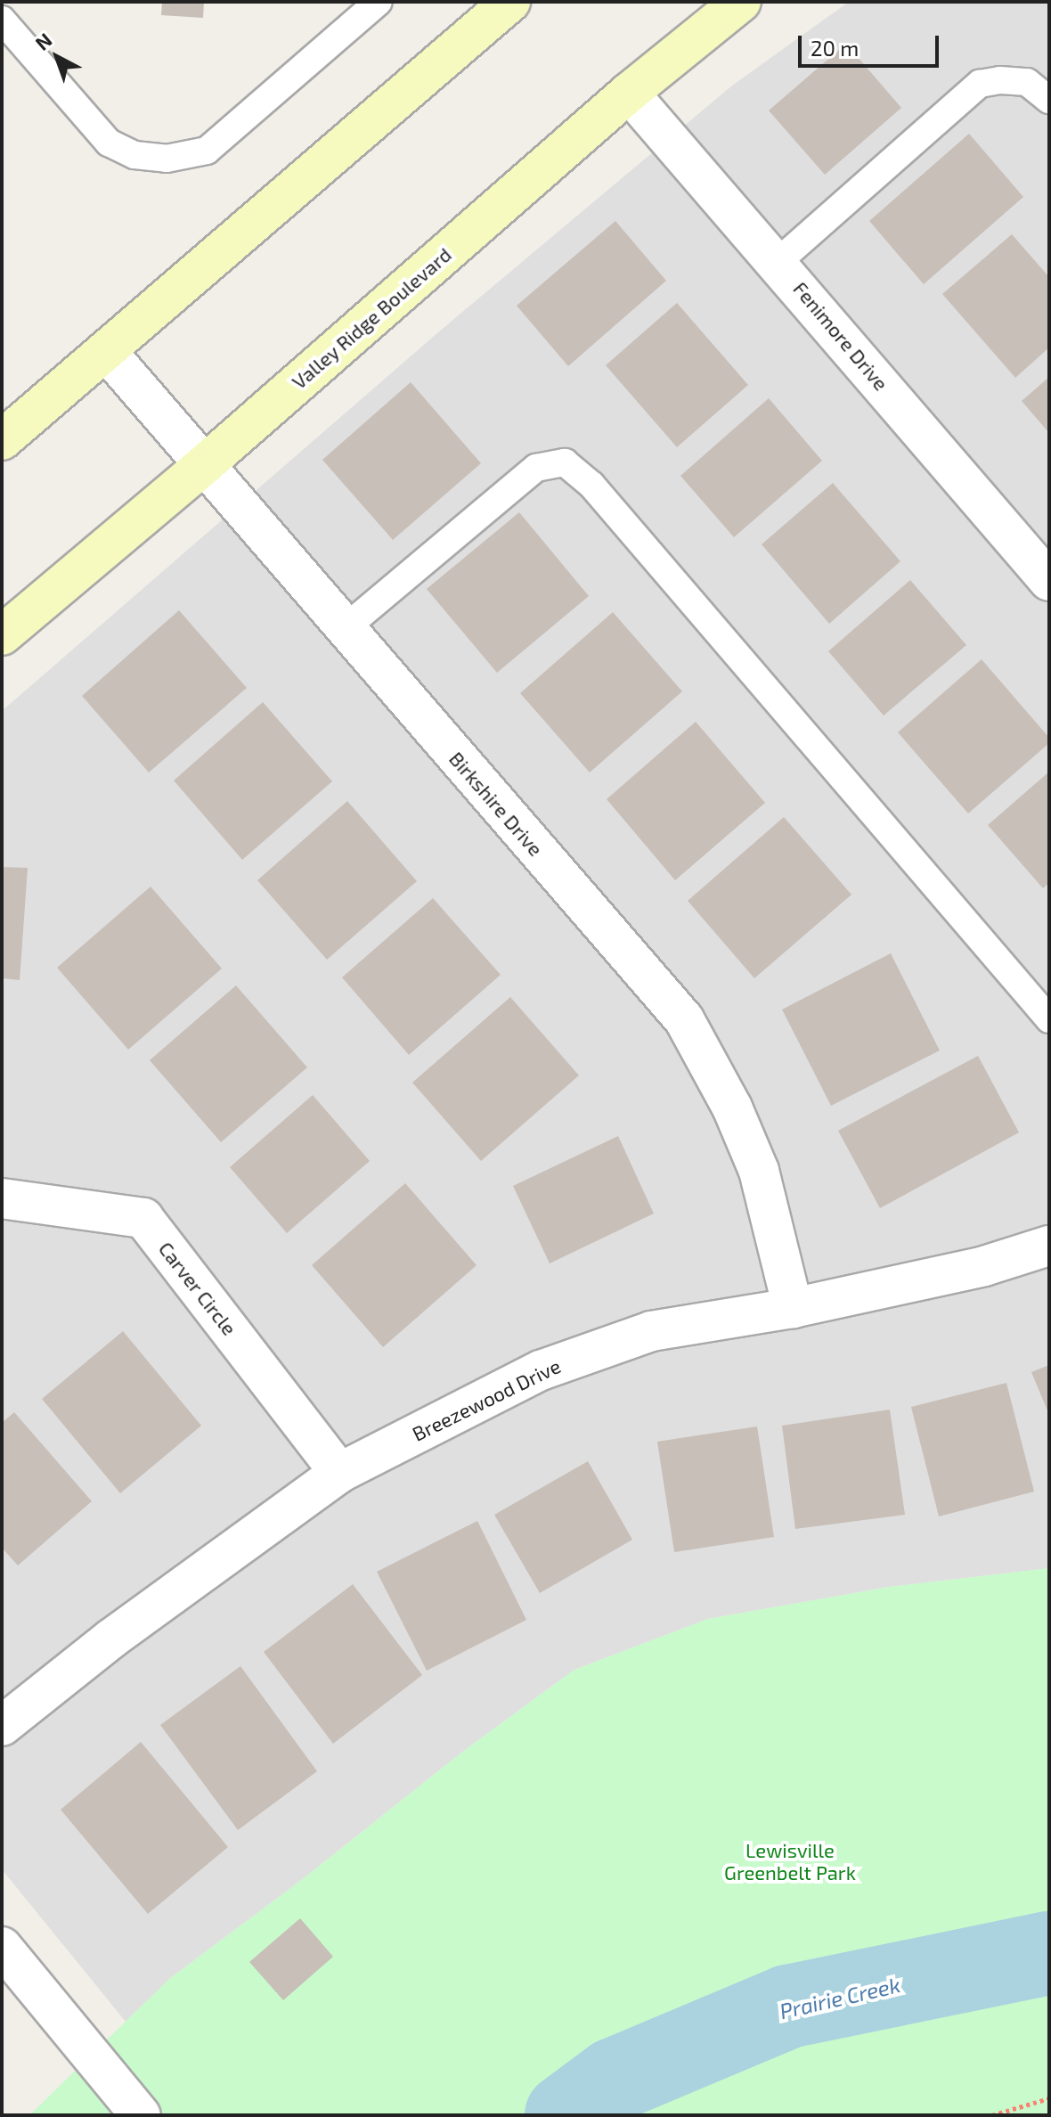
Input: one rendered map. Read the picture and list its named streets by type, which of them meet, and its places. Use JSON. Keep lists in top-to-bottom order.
{
  "streets": {
    "main road": ["Valley Ridge Boulevard"],
    "street": [
      "Fenimore Drive",
      "Birkshire Drive",
      "Carver Circle",
      "Breezewood Drive"
    ]
  },
  "crossings": [
    ["Valley Ridge Boulevard", "Fenimore Drive"],
    ["Valley Ridge Boulevard", "Birkshire Drive"],
    ["Birkshire Drive", "Breezewood Drive"],
    ["Carver Circle", "Breezewood Drive"]
  ],
  "water": ["Prairie Creek"],
  "parks": ["Lewisville Greenbelt Park"],
  "scale_bar": "20 m",
  "north": "top left"
}
